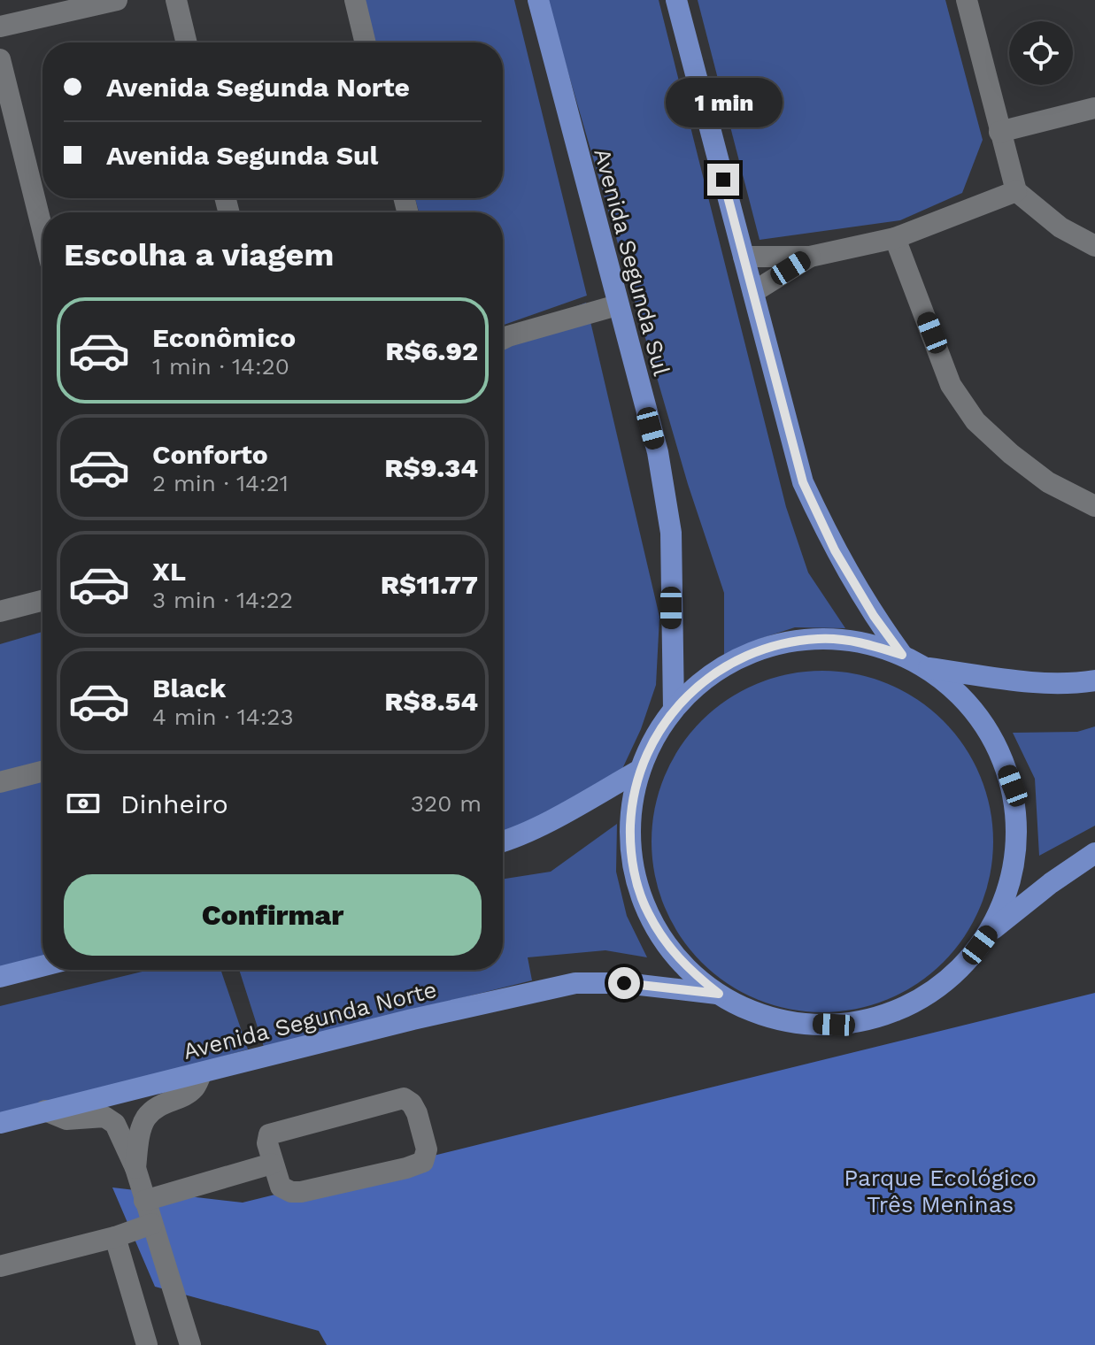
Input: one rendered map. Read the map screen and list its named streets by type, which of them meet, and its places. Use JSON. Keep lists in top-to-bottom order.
{
  "streets": {
    "main road": ["Avenida Segunda Sul", "Avenida Segunda Norte"]
  },
  "parks": ["Parque Ecológico Três Meninas"],
  "page": {
    "banner": ["Avenida Segunda Norte", "Avenida Segunda Sul"],
    "bubble": "1 min",
    "heading": "Escolha a viagem",
    "list": [
      {
        "name": "Econômico",
        "note": "1 min · 14:20",
        "value": "R$6.92"
      },
      {
        "name": "Conforto",
        "note": "2 min · 14:21",
        "value": "R$9.34"
      },
      {
        "name": "XL",
        "note": "3 min · 14:22",
        "value": "R$11.77"
      },
      {
        "name": "Black",
        "note": "4 min · 14:23",
        "value": "R$8.54"
      }
    ],
    "pay": ["Dinheiro", "320 m"],
    "buttons": "Confirmar"
  }
}
